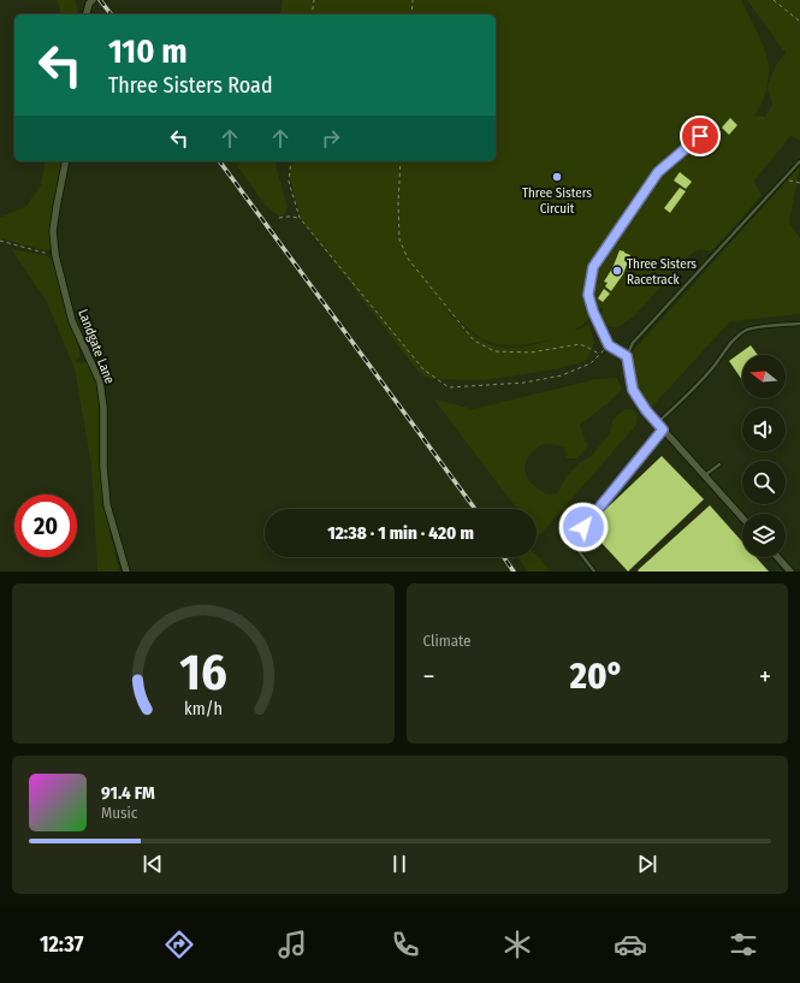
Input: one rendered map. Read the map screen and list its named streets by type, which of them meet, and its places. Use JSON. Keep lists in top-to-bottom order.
{
  "streets": {
    "street": ["Landgate Lane"]
  },
  "places": ["Three Sisters Circuit", "Three Sisters Racetrack"],
  "north": "left",
  "page": {
    "turn": ["110 m", "Three Sisters Road"],
    "limit": "20",
    "trip": "12:38 · 1 min · 420 m",
    "tile": "Climate",
    "heat": ["−", "20°", "+"],
    "song": ["91.4 FM", "Music"],
    "tabs": "12:37",
    "gauge": ["16", "km/h"]
  }
}
